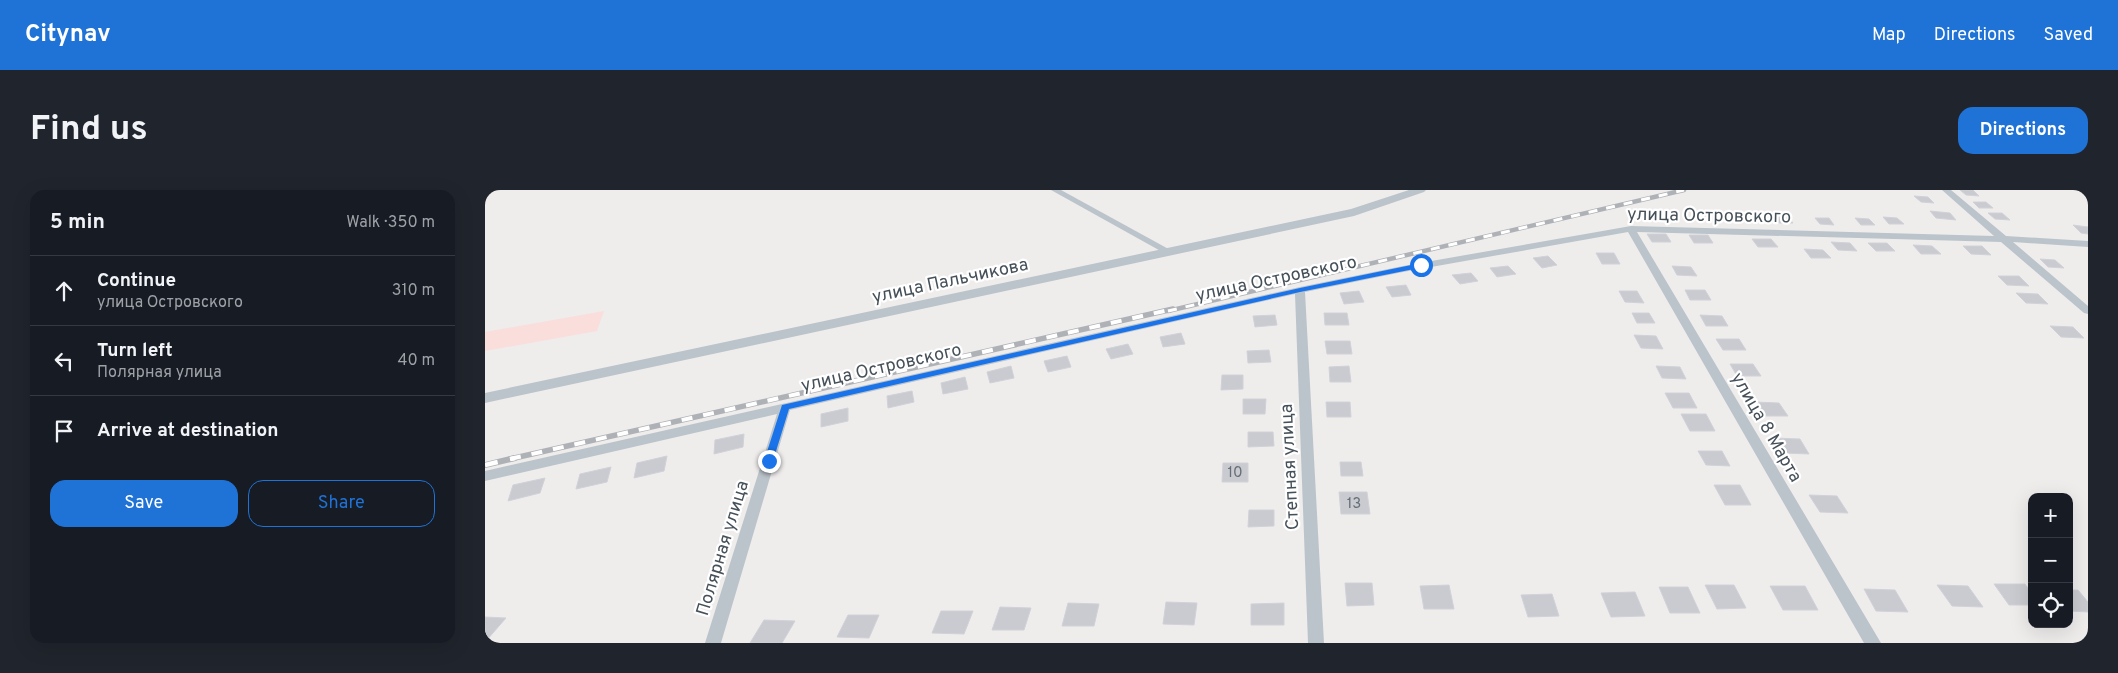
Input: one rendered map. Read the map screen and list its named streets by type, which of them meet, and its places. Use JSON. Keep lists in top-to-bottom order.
{
  "streets": {
    "street": [
      "улица Островского",
      "улица Пальчикова",
      "улица 8 Марта",
      "Степная улица",
      "Полярная улица"
    ]
  },
  "crossings": [
    ["улица Островского", "улица 8 Марта"],
    ["улица Островского", "Степная улица"],
    ["улица Островского", "Полярная улица"]
  ],
  "house_numbers": ["10", "13"],
  "page": {
    "header": "Citynav",
    "nav": ["Map", "Directions", "Saved"],
    "buttons": [
      "Directions",
      ["Save", "Share"]
    ],
    "title": "Find us",
    "heading": ["5 min", "Walk · 350 m"],
    "list": [
      ["Continue", "улица Островского", "310 m"],
      ["Turn left", "Полярная улица", "40 m"],
      "Arrive at destination"
    ],
    "map_buttons": ["+", "−"]
  }
}
